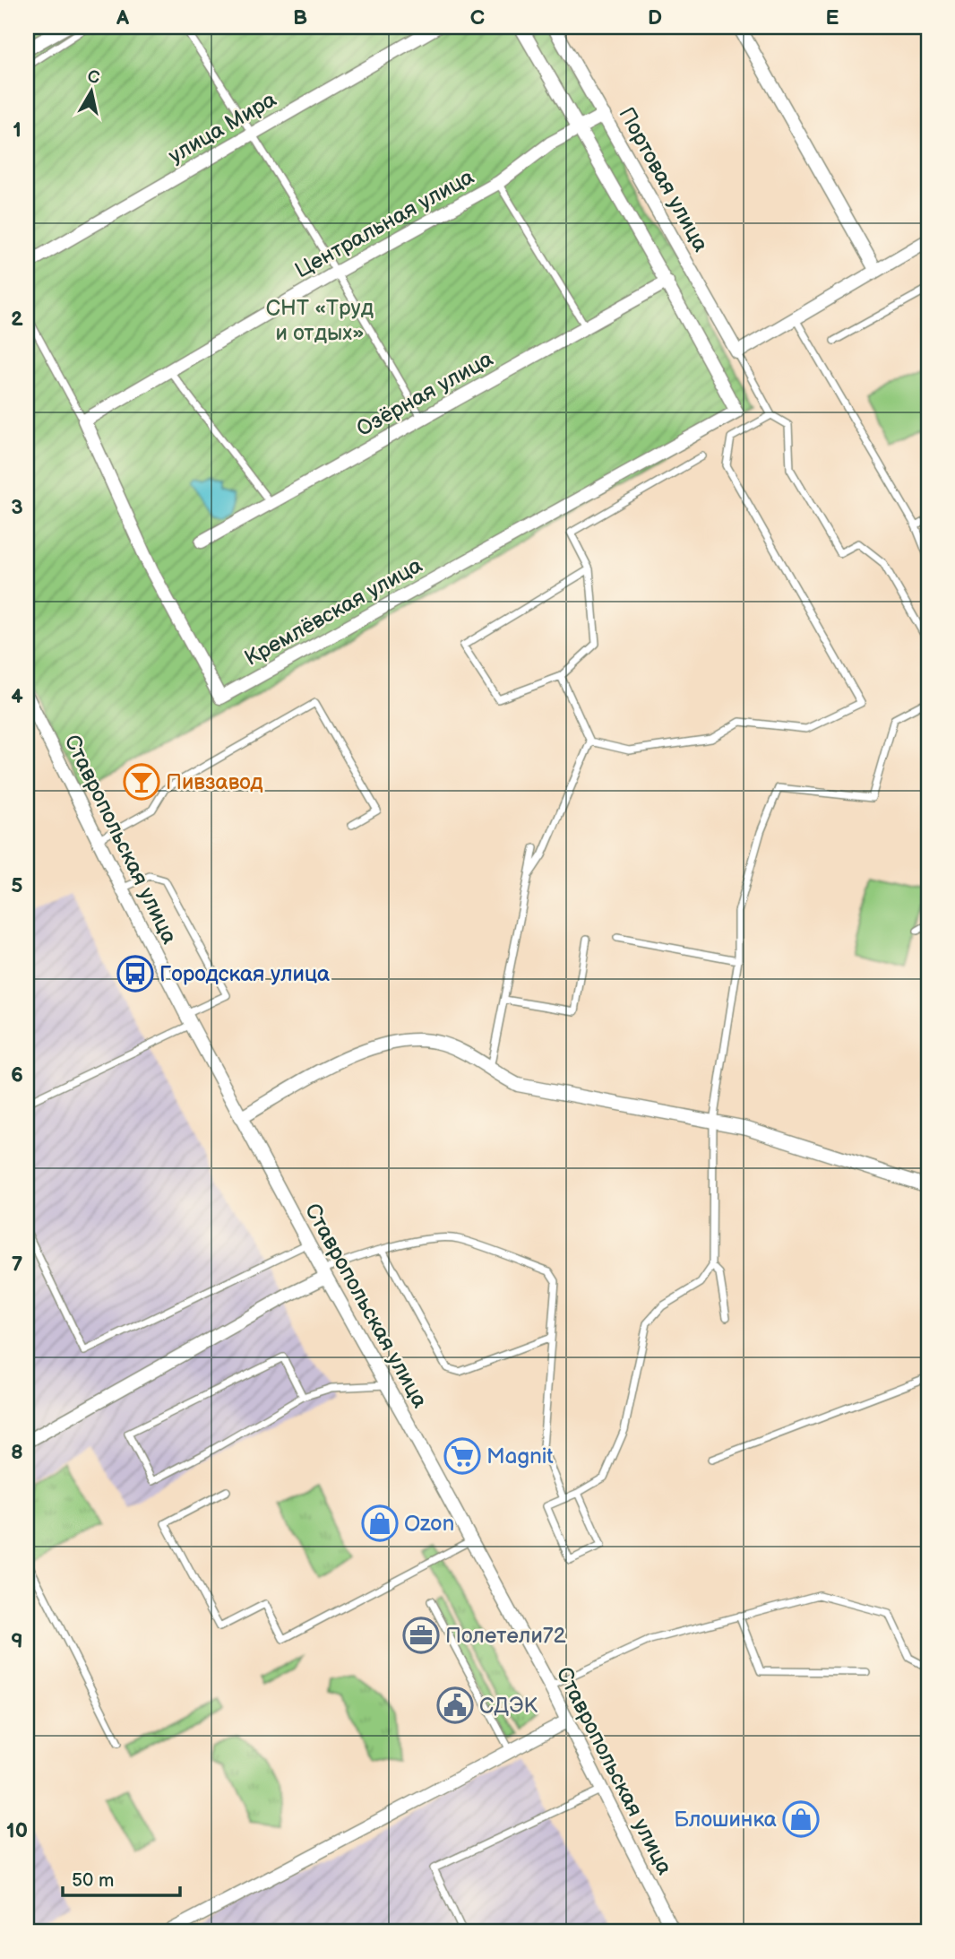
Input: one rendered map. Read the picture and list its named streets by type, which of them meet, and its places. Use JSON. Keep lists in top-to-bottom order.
{
  "streets": {
    "street": [
      "улица Мира",
      "Портовая улица",
      "Центральная улица",
      "Озёрная улица",
      "Кремлёвская улица",
      "Ставропольская улица"
    ]
  },
  "crossings": [
    ["Портовая улица", "Центральная улица"],
    ["Центральная улица", "Кремлёвская улица"],
    ["Озёрная улица", "Кремлёвская улица"]
  ],
  "parks": ["СНТ «Труд и отдых»"],
  "places": {
    "bar": ["Пивзавод"],
    "bus stop": ["Городская улица"],
    "supermarket": ["Magnit"],
    "shop": ["Ozon", "Блошинка"],
    "office": ["Полетели72"],
    "public building": ["СДЭК"]
  },
  "scale_bar": "50 m",
  "north": "top",
  "grid": {
    "columns": [
      "A",
      "B",
      "C",
      "D",
      "E"
    ],
    "rows": [
      "1",
      "2",
      "3",
      "4",
      "5",
      "6",
      "7",
      "8",
      "9",
      "10"
    ]
  }
}
